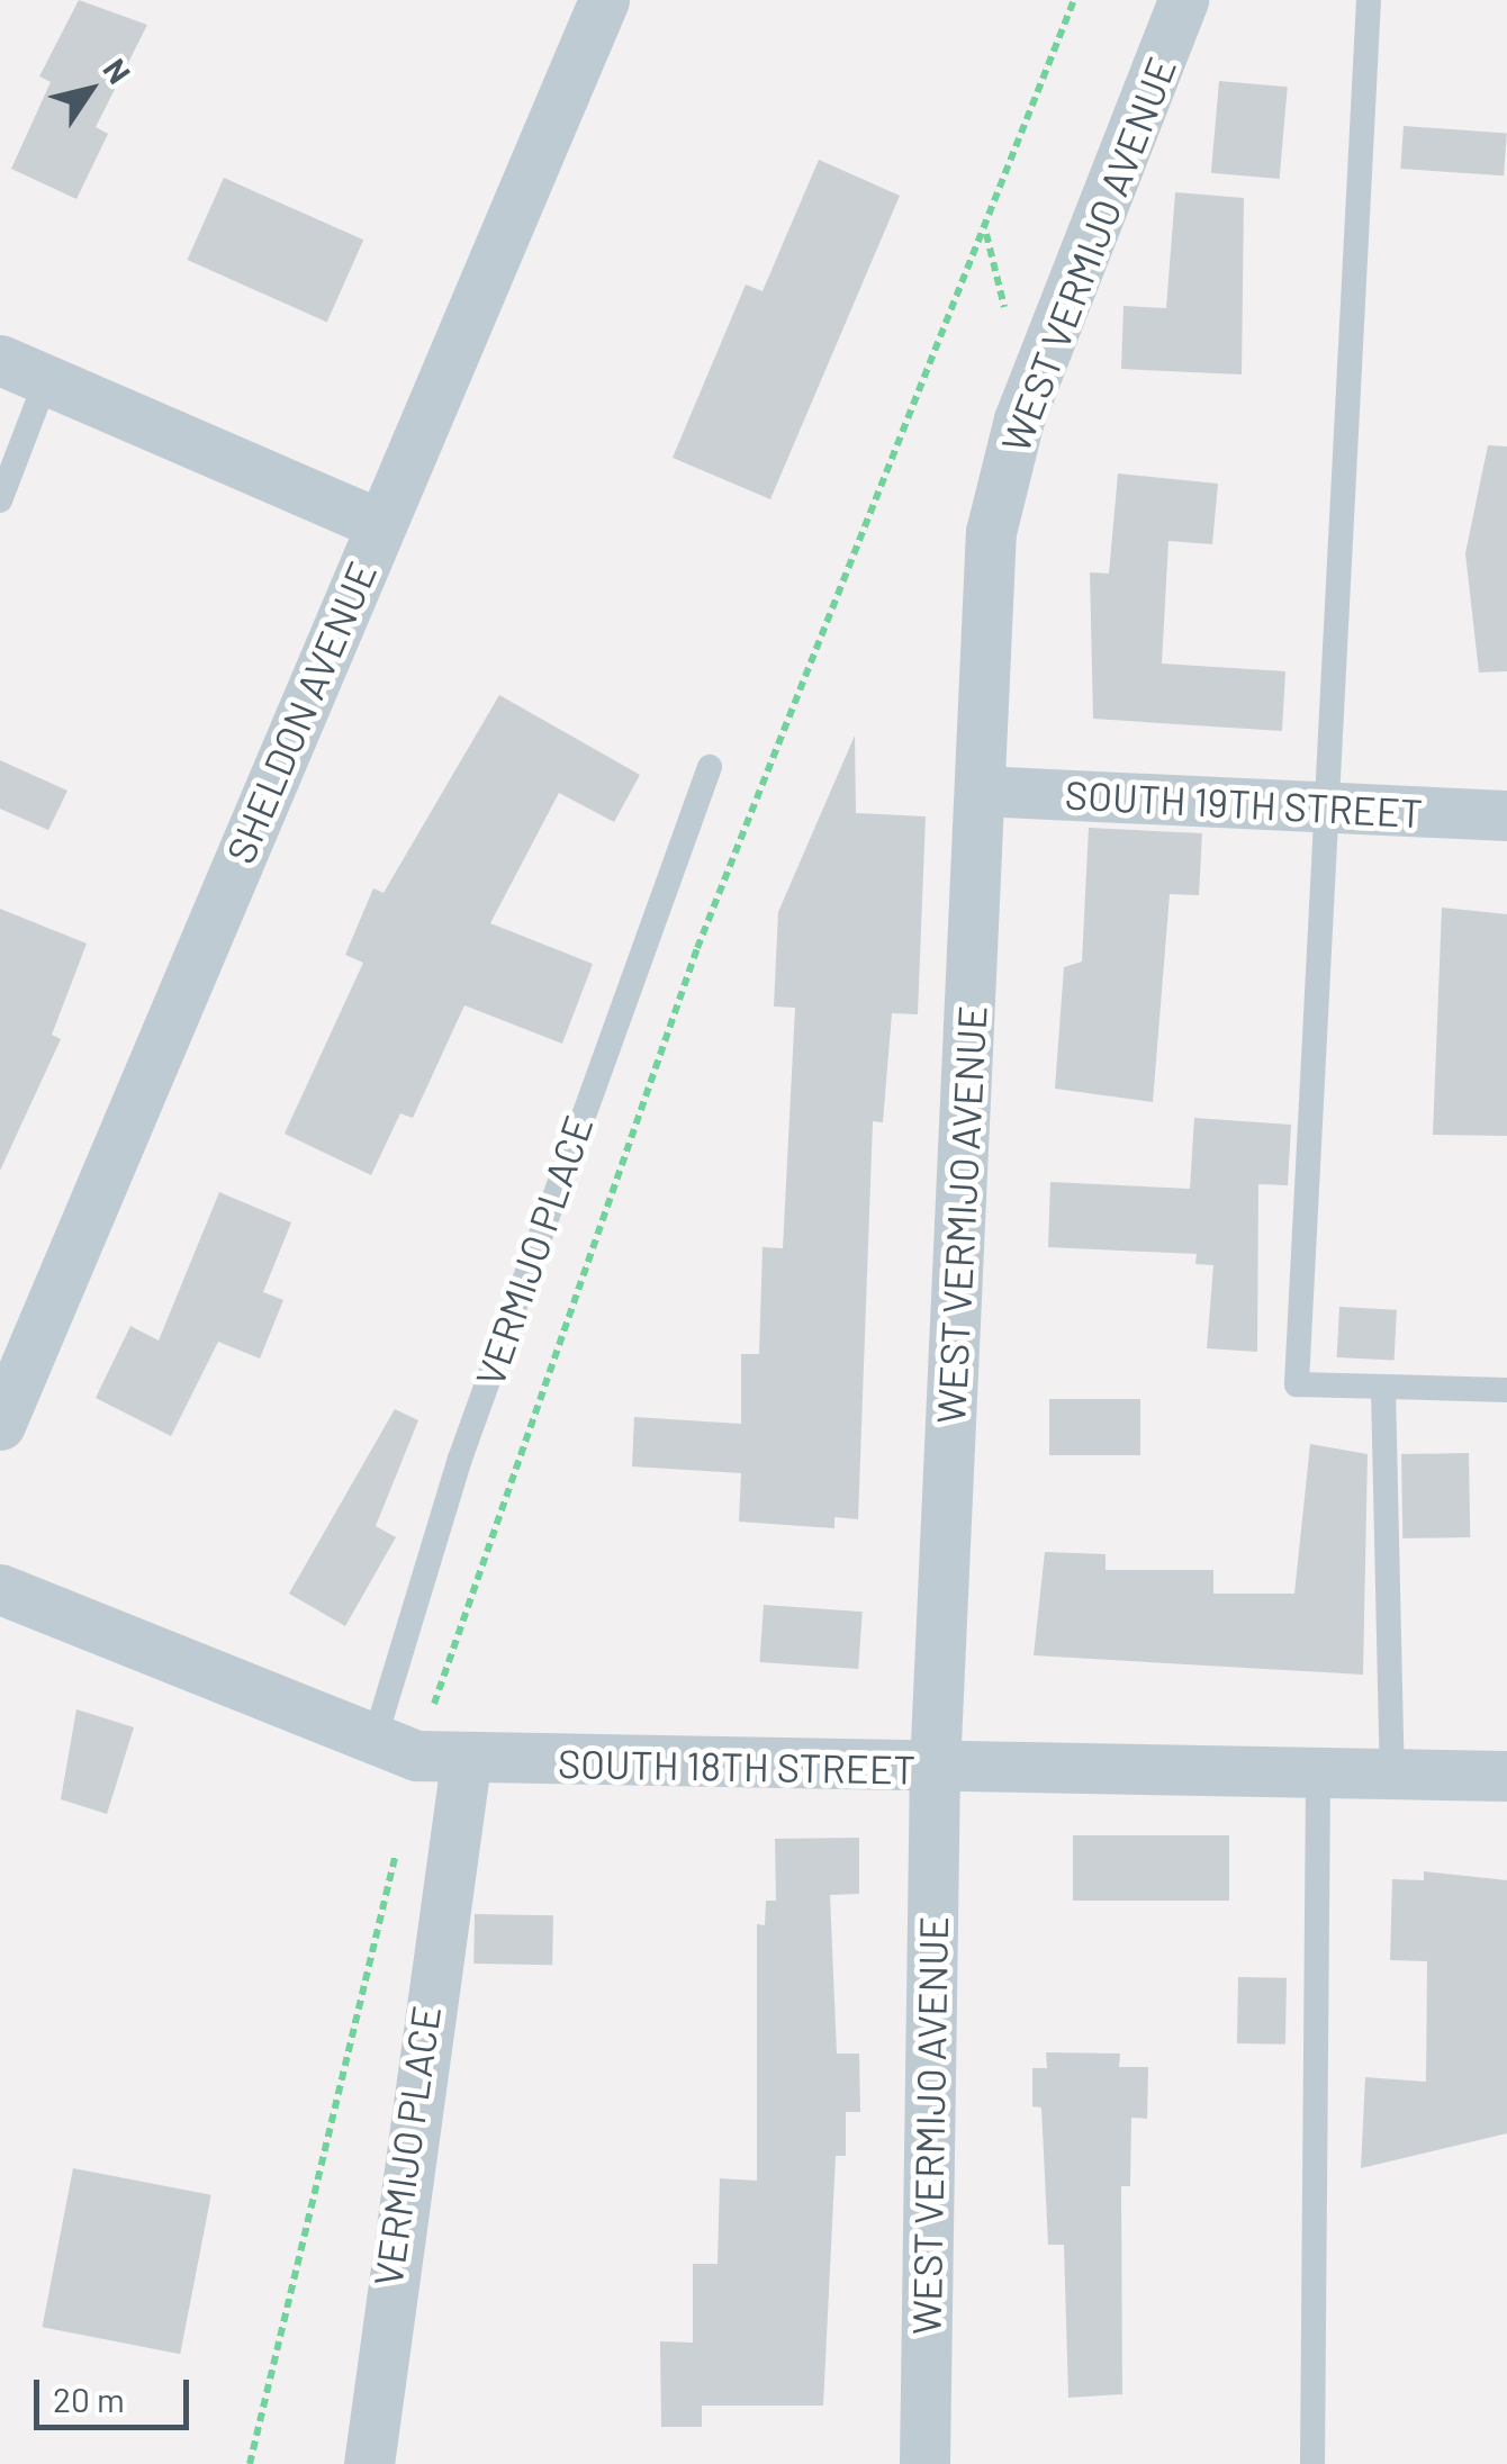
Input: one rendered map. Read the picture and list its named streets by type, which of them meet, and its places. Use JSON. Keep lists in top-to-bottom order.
{
  "streets": {
    "street": [
      "WEST VERMIJO AVENUE",
      "SHELDON AVENUE",
      "SOUTH 19TH STREET",
      "VERMIJO PLACE",
      "SOUTH 18TH STREET"
    ]
  },
  "crossings": [
    ["WEST VERMIJO AVENUE", "SOUTH 19TH STREET"],
    ["WEST VERMIJO AVENUE", "SOUTH 18TH STREET"],
    ["VERMIJO PLACE", "SOUTH 18TH STREET"]
  ],
  "scale_bar": "20 m",
  "north": "top right"
}
